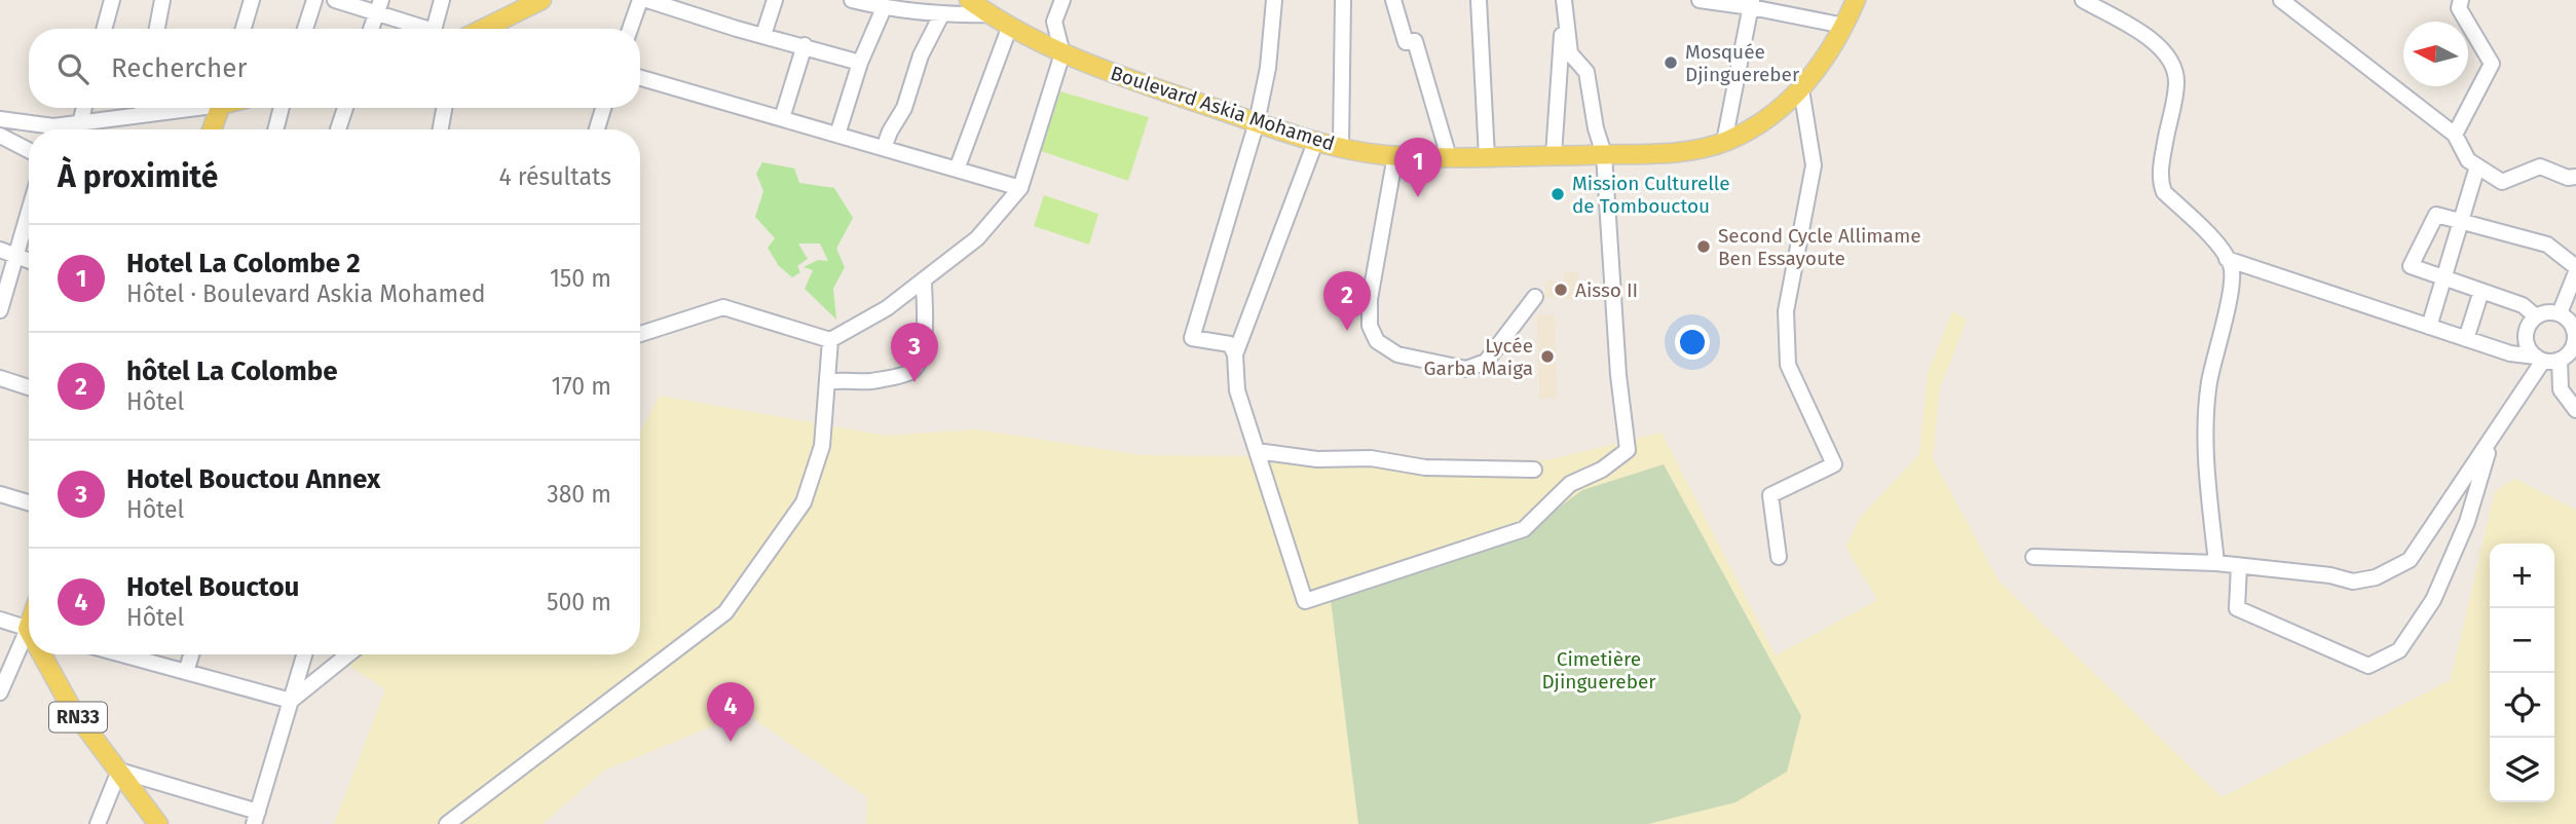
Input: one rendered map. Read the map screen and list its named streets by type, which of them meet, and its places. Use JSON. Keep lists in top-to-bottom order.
{
  "streets": {
    "main road": ["Boulevard Askia Mohamed", "RN33"]
  },
  "parks": ["Cimetière Djinguereber"],
  "places": [
    "Mosquée Djinguereber",
    "Mission Culturelle de Tombouctou",
    "Second Cycle Allimame Ben Essayoute",
    "Aisso II",
    "Lycée Garba Maiga"
  ],
  "north": "left",
  "page": {
    "search": "Rechercher",
    "heading": ["À proximité", "4 résultats"],
    "pins": [
      "1",
      "2",
      "3",
      "4"
    ],
    "list": [
      {
        "mark": "1",
        "name": "Hotel La Colombe 2",
        "note": "Hôtel · Boulevard Askia Mohamed",
        "value": "150 m"
      },
      {
        "mark": "2",
        "name": "hôtel La Colombe",
        "note": "Hôtel",
        "value": "170 m"
      },
      {
        "mark": "3",
        "name": "Hotel Bouctou Annex",
        "note": "Hôtel",
        "value": "380 m"
      },
      {
        "mark": "4",
        "name": "Hotel Bouctou",
        "note": "Hôtel",
        "value": "500 m"
      }
    ],
    "map_buttons": ["+", "−"]
  }
}
